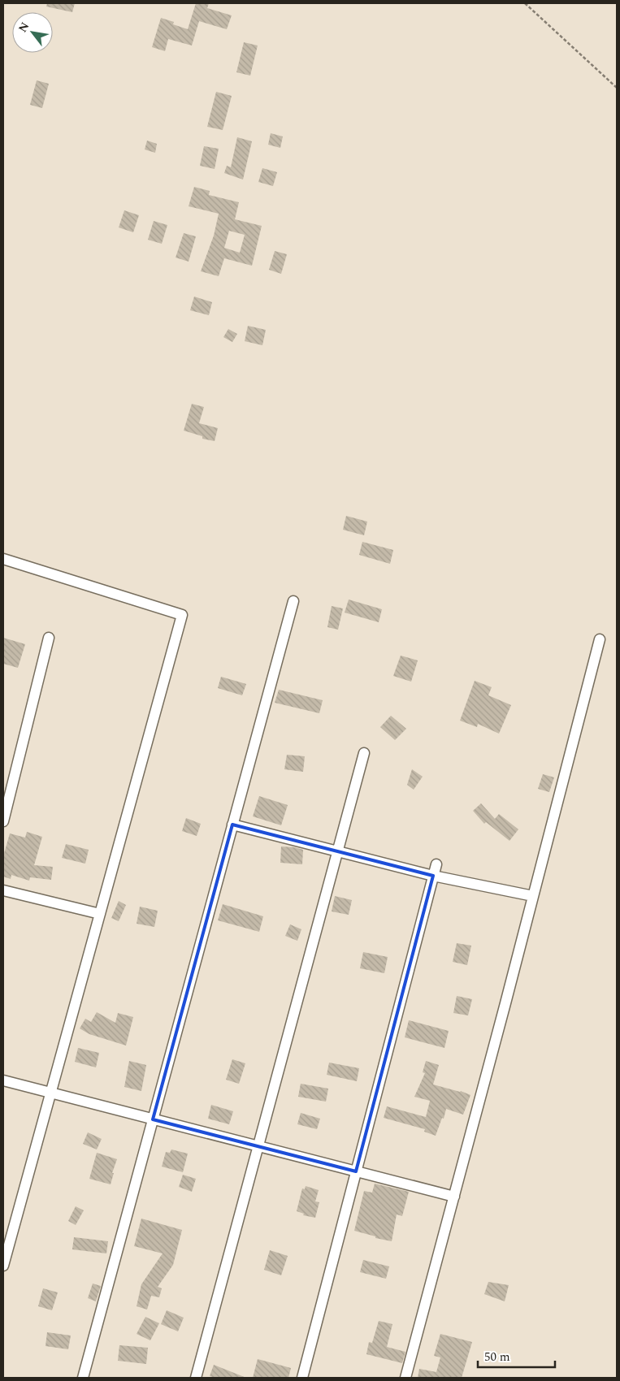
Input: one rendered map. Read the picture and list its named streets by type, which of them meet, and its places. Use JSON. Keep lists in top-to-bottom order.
{
  "scale_bar": "50 m",
  "north": "top left"
}
